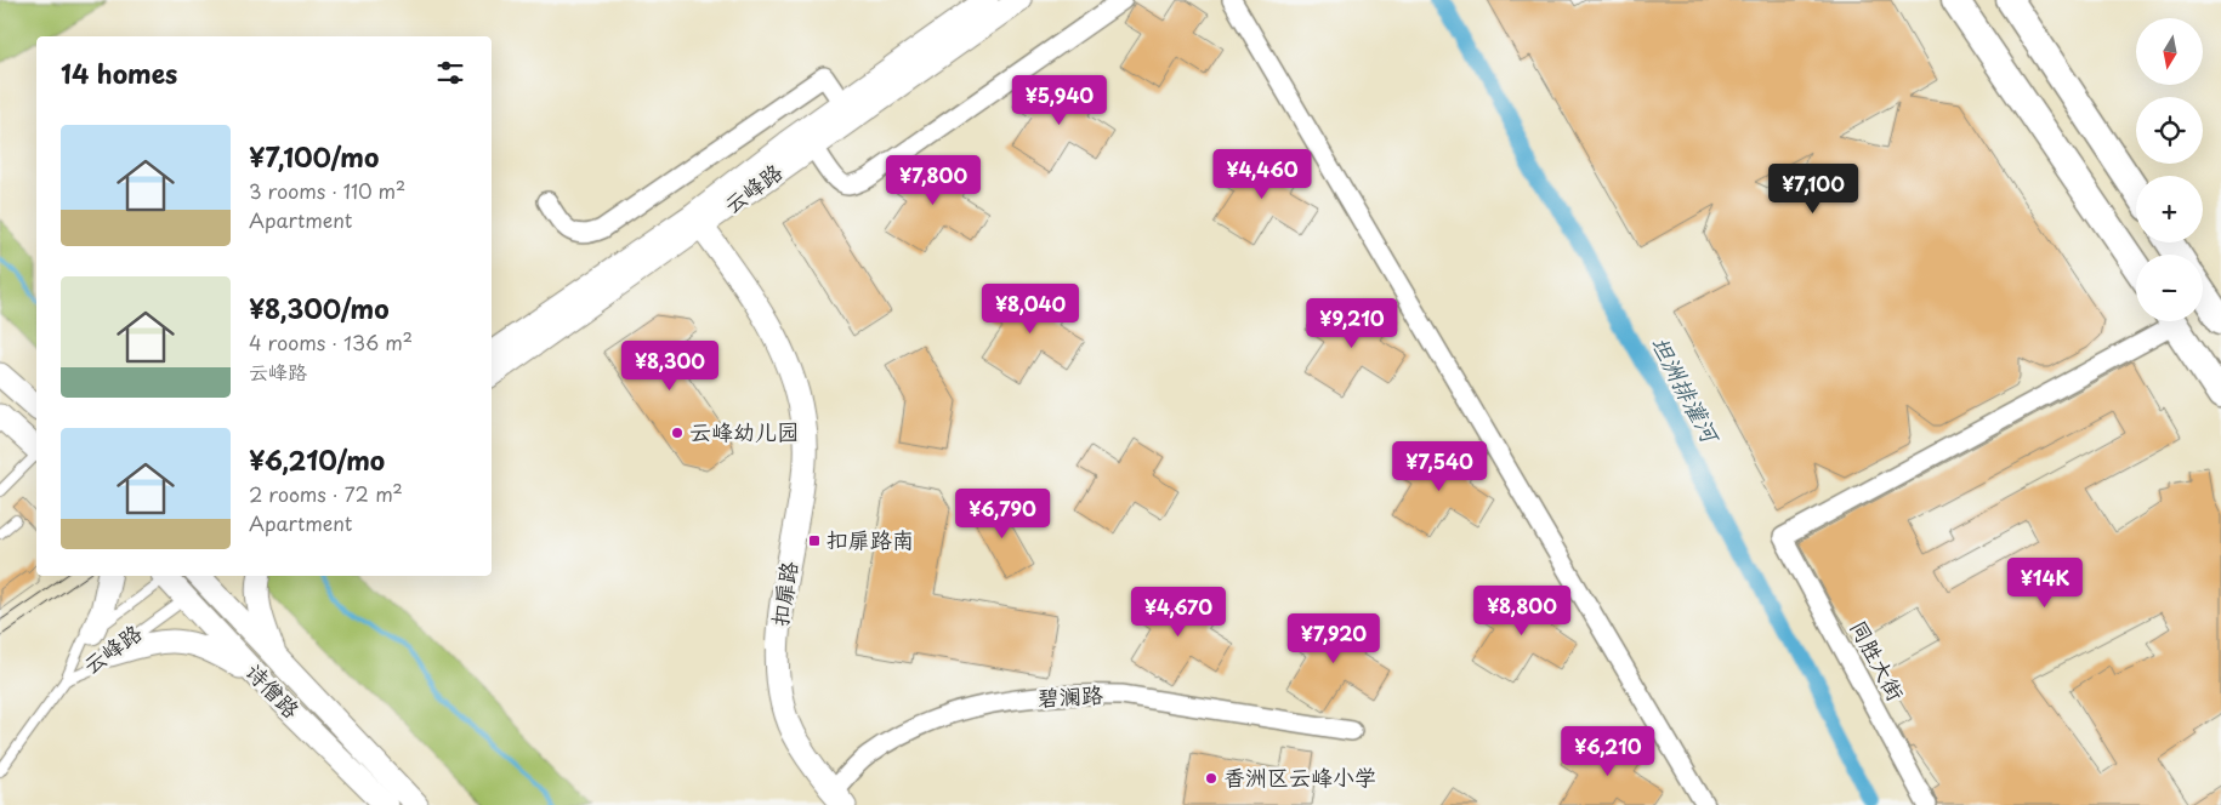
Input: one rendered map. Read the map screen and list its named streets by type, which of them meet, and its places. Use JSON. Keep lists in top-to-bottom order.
{
  "streets": {
    "street": [
      "云峰路",
      "扣扉路",
      "同胜大街",
      "诗僧路",
      "碧澜路"
    ]
  },
  "crossings": [
    ["云峰路", "扣扉路"],
    ["云峰路", "诗僧路"],
    ["扣扉路", "碧澜路"]
  ],
  "water": ["坦洲排灌河"],
  "places": {
    "other": ["云峰幼儿园", "香洲区云峰小学"],
    "transit": ["扣扉路南"]
  },
  "north": "bottom",
  "page": {
    "map_buttons": ["+", "−"],
    "heading": "14 homes",
    "price": [
      "¥5,940",
      "¥4,460",
      "¥7,800",
      "¥7,100",
      "¥8,040",
      "¥9,210",
      "¥8,300",
      "¥7,540",
      "¥6,790",
      "¥14K",
      "¥8,800",
      "¥4,670",
      "¥7,920",
      "¥6,210"
    ],
    "list": [
      {
        "name": "¥7,100/mo",
        "note": "3 rooms · 110 m² · Apartment"
      },
      {
        "name": "¥8,300/mo",
        "note": "4 rooms · 136 m² · 云峰路"
      },
      {
        "name": "¥6,210/mo",
        "note": "2 rooms · 72 m² · Apartment"
      }
    ]
  }
}
